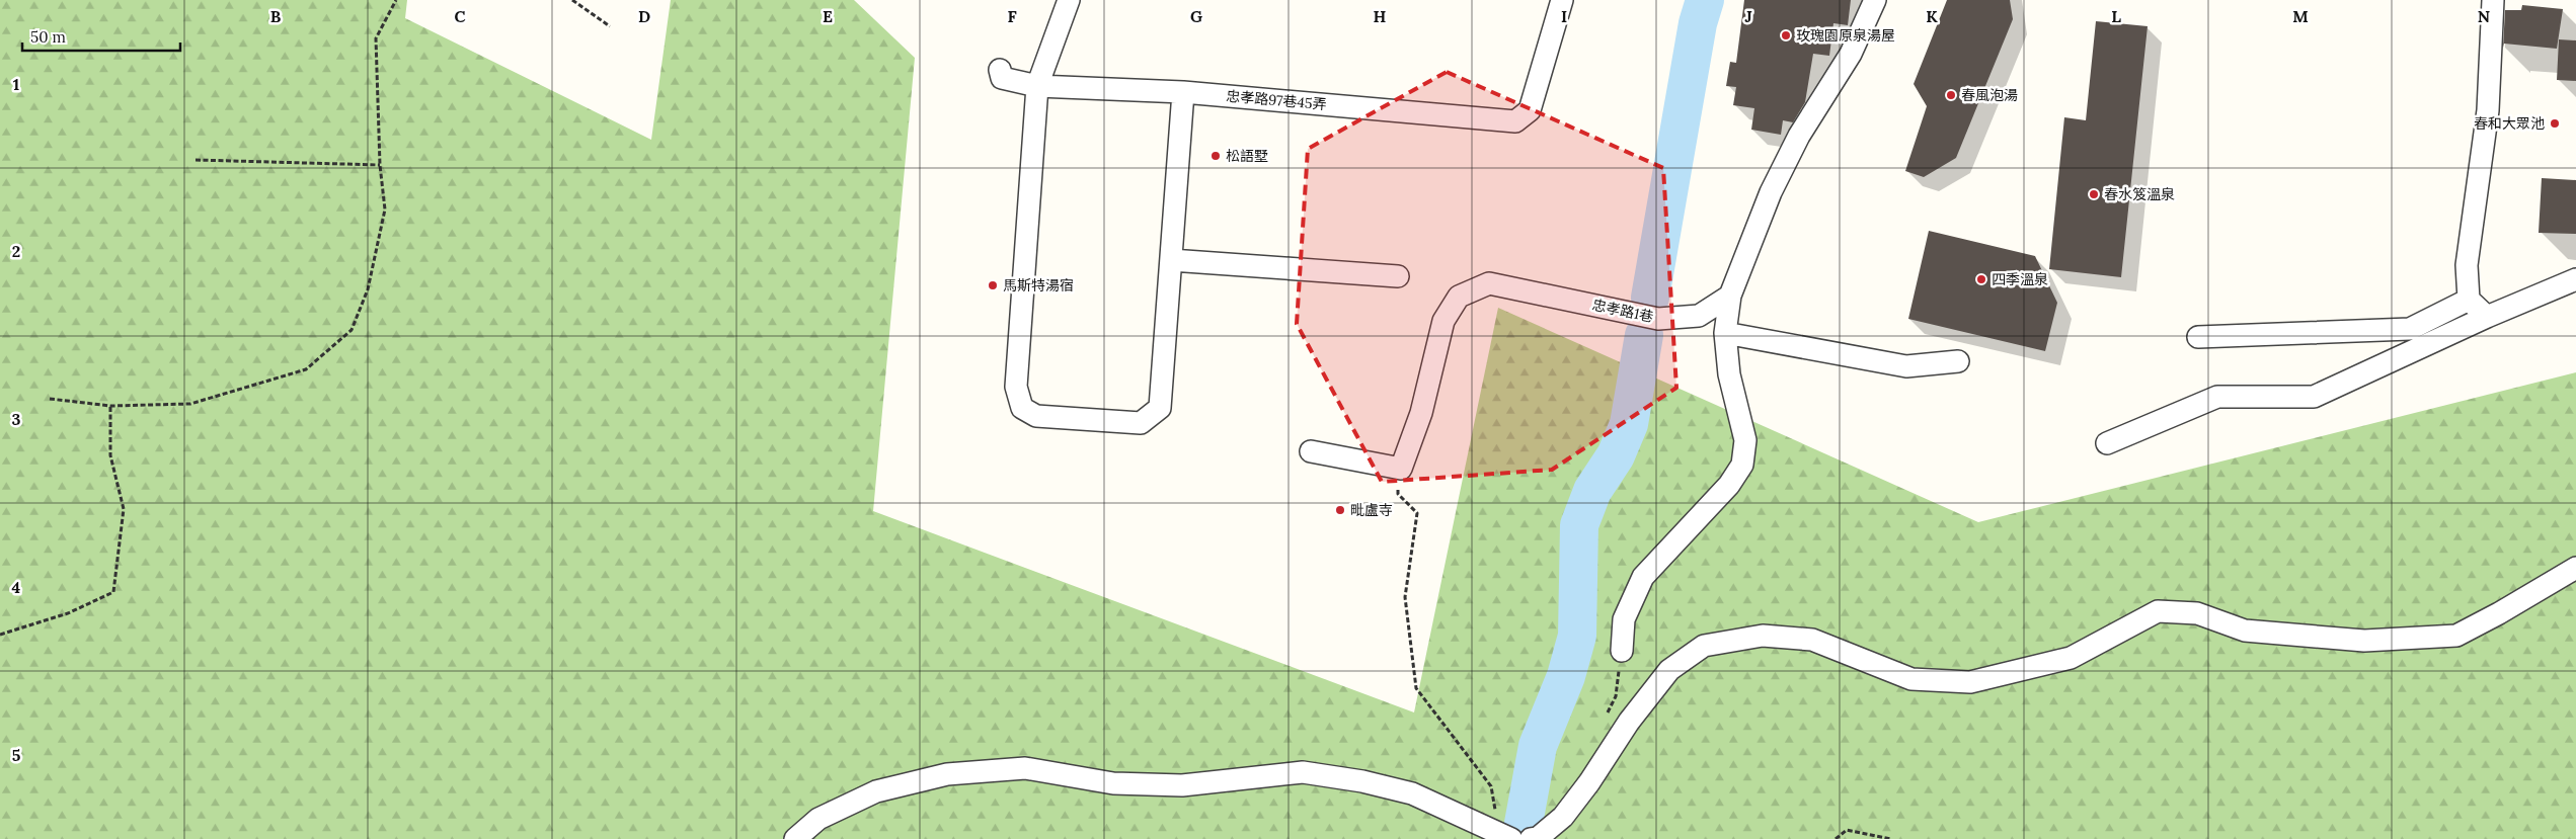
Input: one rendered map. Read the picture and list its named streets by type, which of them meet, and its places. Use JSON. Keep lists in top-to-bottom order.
{
  "streets": {
    "street": ["忠孝路97巷45弄", "忠孝路1巷"]
  },
  "places": [
    "玫瑰園原泉湯屋",
    "春風泡湯",
    "春和大眾池",
    "松語墅",
    "春水笈溫泉",
    "四季溫泉",
    "馬斯特湯宿",
    "毗盧寺"
  ],
  "scale_bar": "50 m",
  "grid": {
    "columns": [
      "B",
      "C",
      "D",
      "E",
      "F",
      "G",
      "H",
      "I",
      "J",
      "K",
      "L",
      "M",
      "N"
    ],
    "rows": [
      "1",
      "2",
      "3",
      "4",
      "5"
    ]
  }
}
